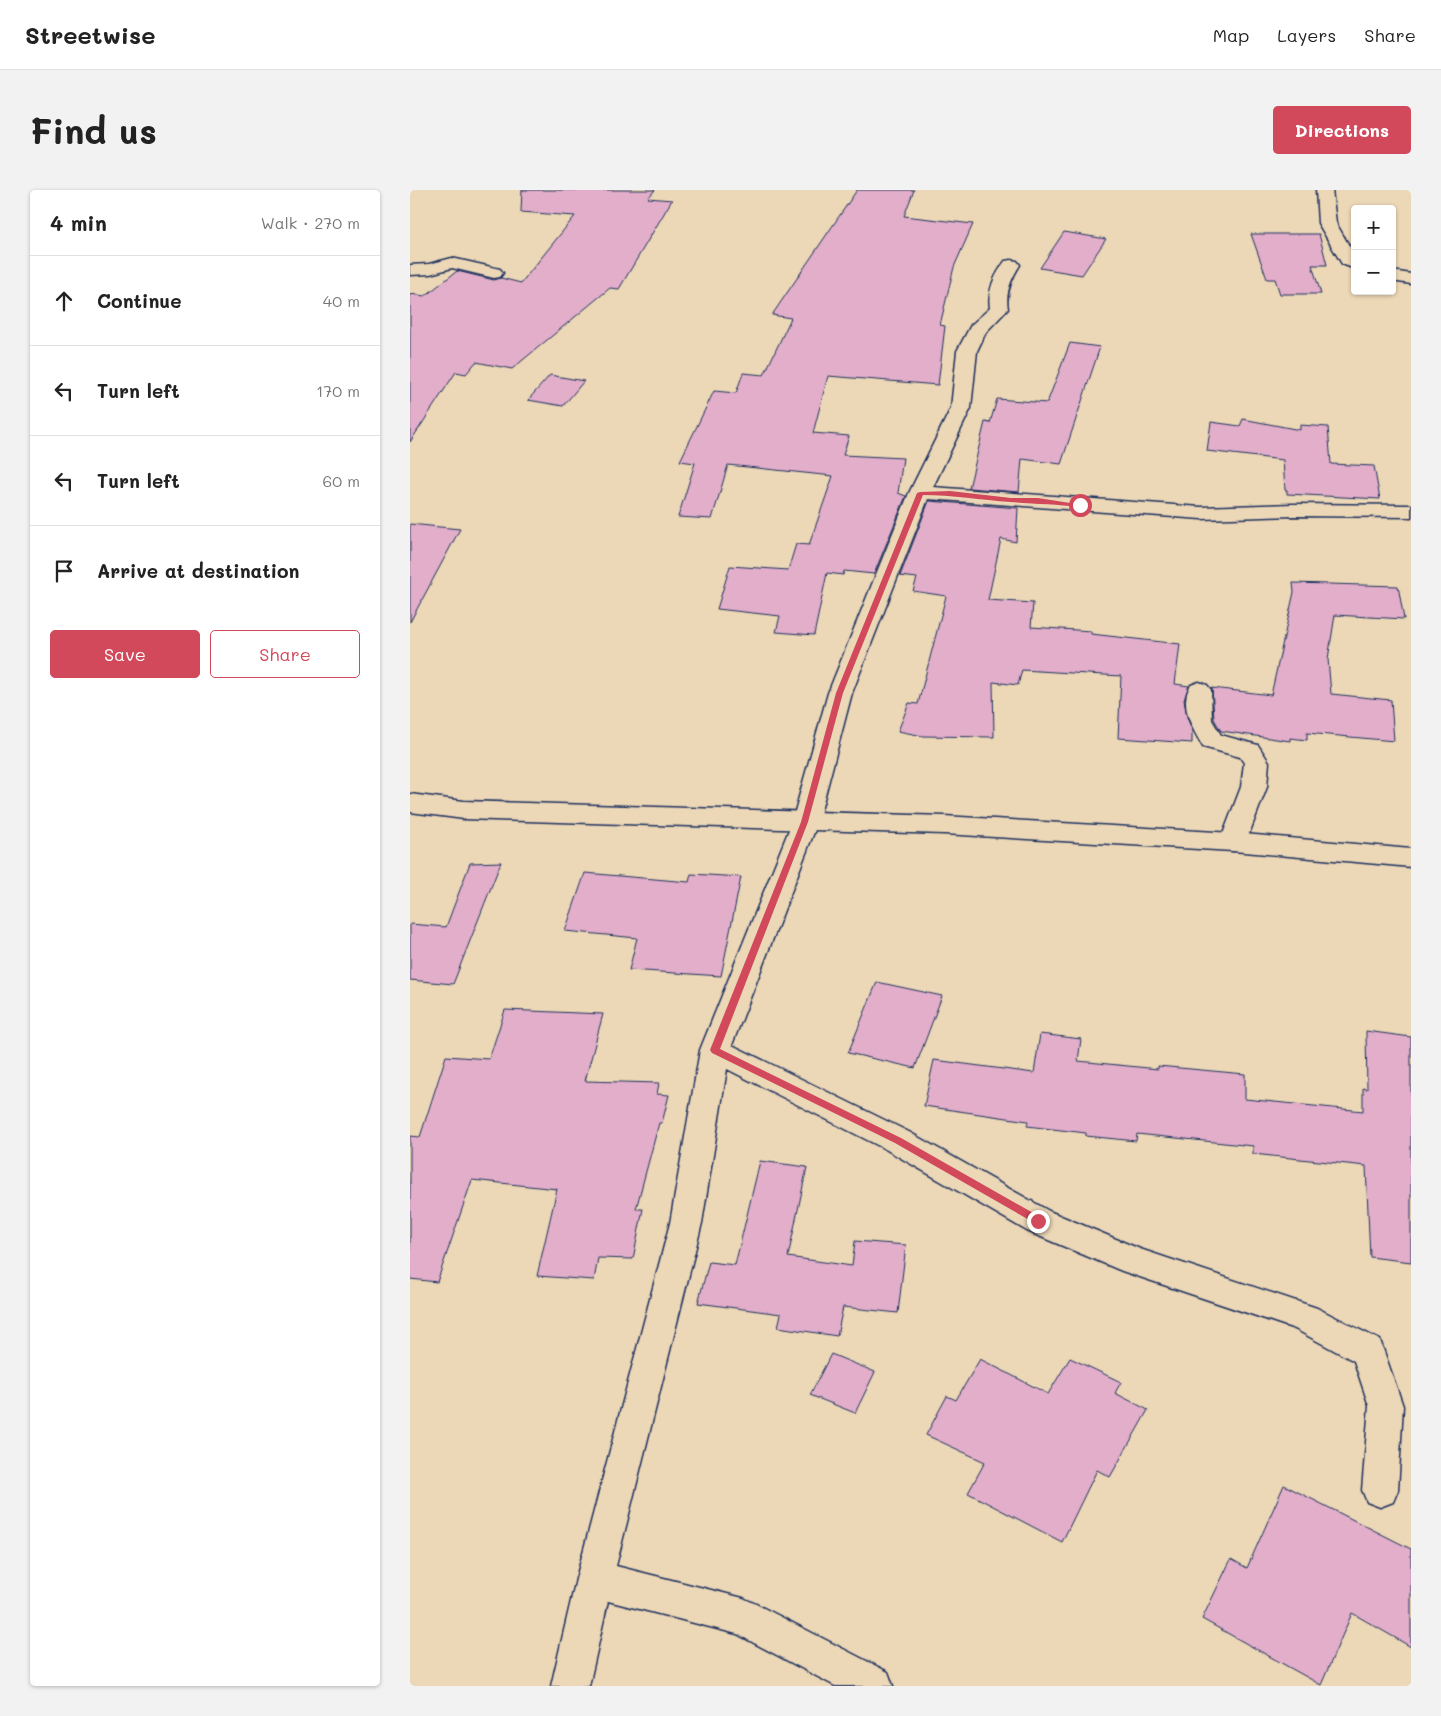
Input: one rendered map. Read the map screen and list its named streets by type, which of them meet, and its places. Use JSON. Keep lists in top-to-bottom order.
{
  "page": {
    "header": "Streetwise",
    "nav": ["Map", "Layers", "Share"],
    "buttons": [
      "Directions",
      ["Save", "Share"]
    ],
    "title": "Find us",
    "heading": ["4 min", "Walk · 270 m"],
    "map_buttons": ["+", "−"],
    "list": [
      ["Continue", "40 m"],
      ["Turn left", "170 m"],
      ["Turn left", "60 m"],
      "Arrive at destination"
    ]
  }
}
